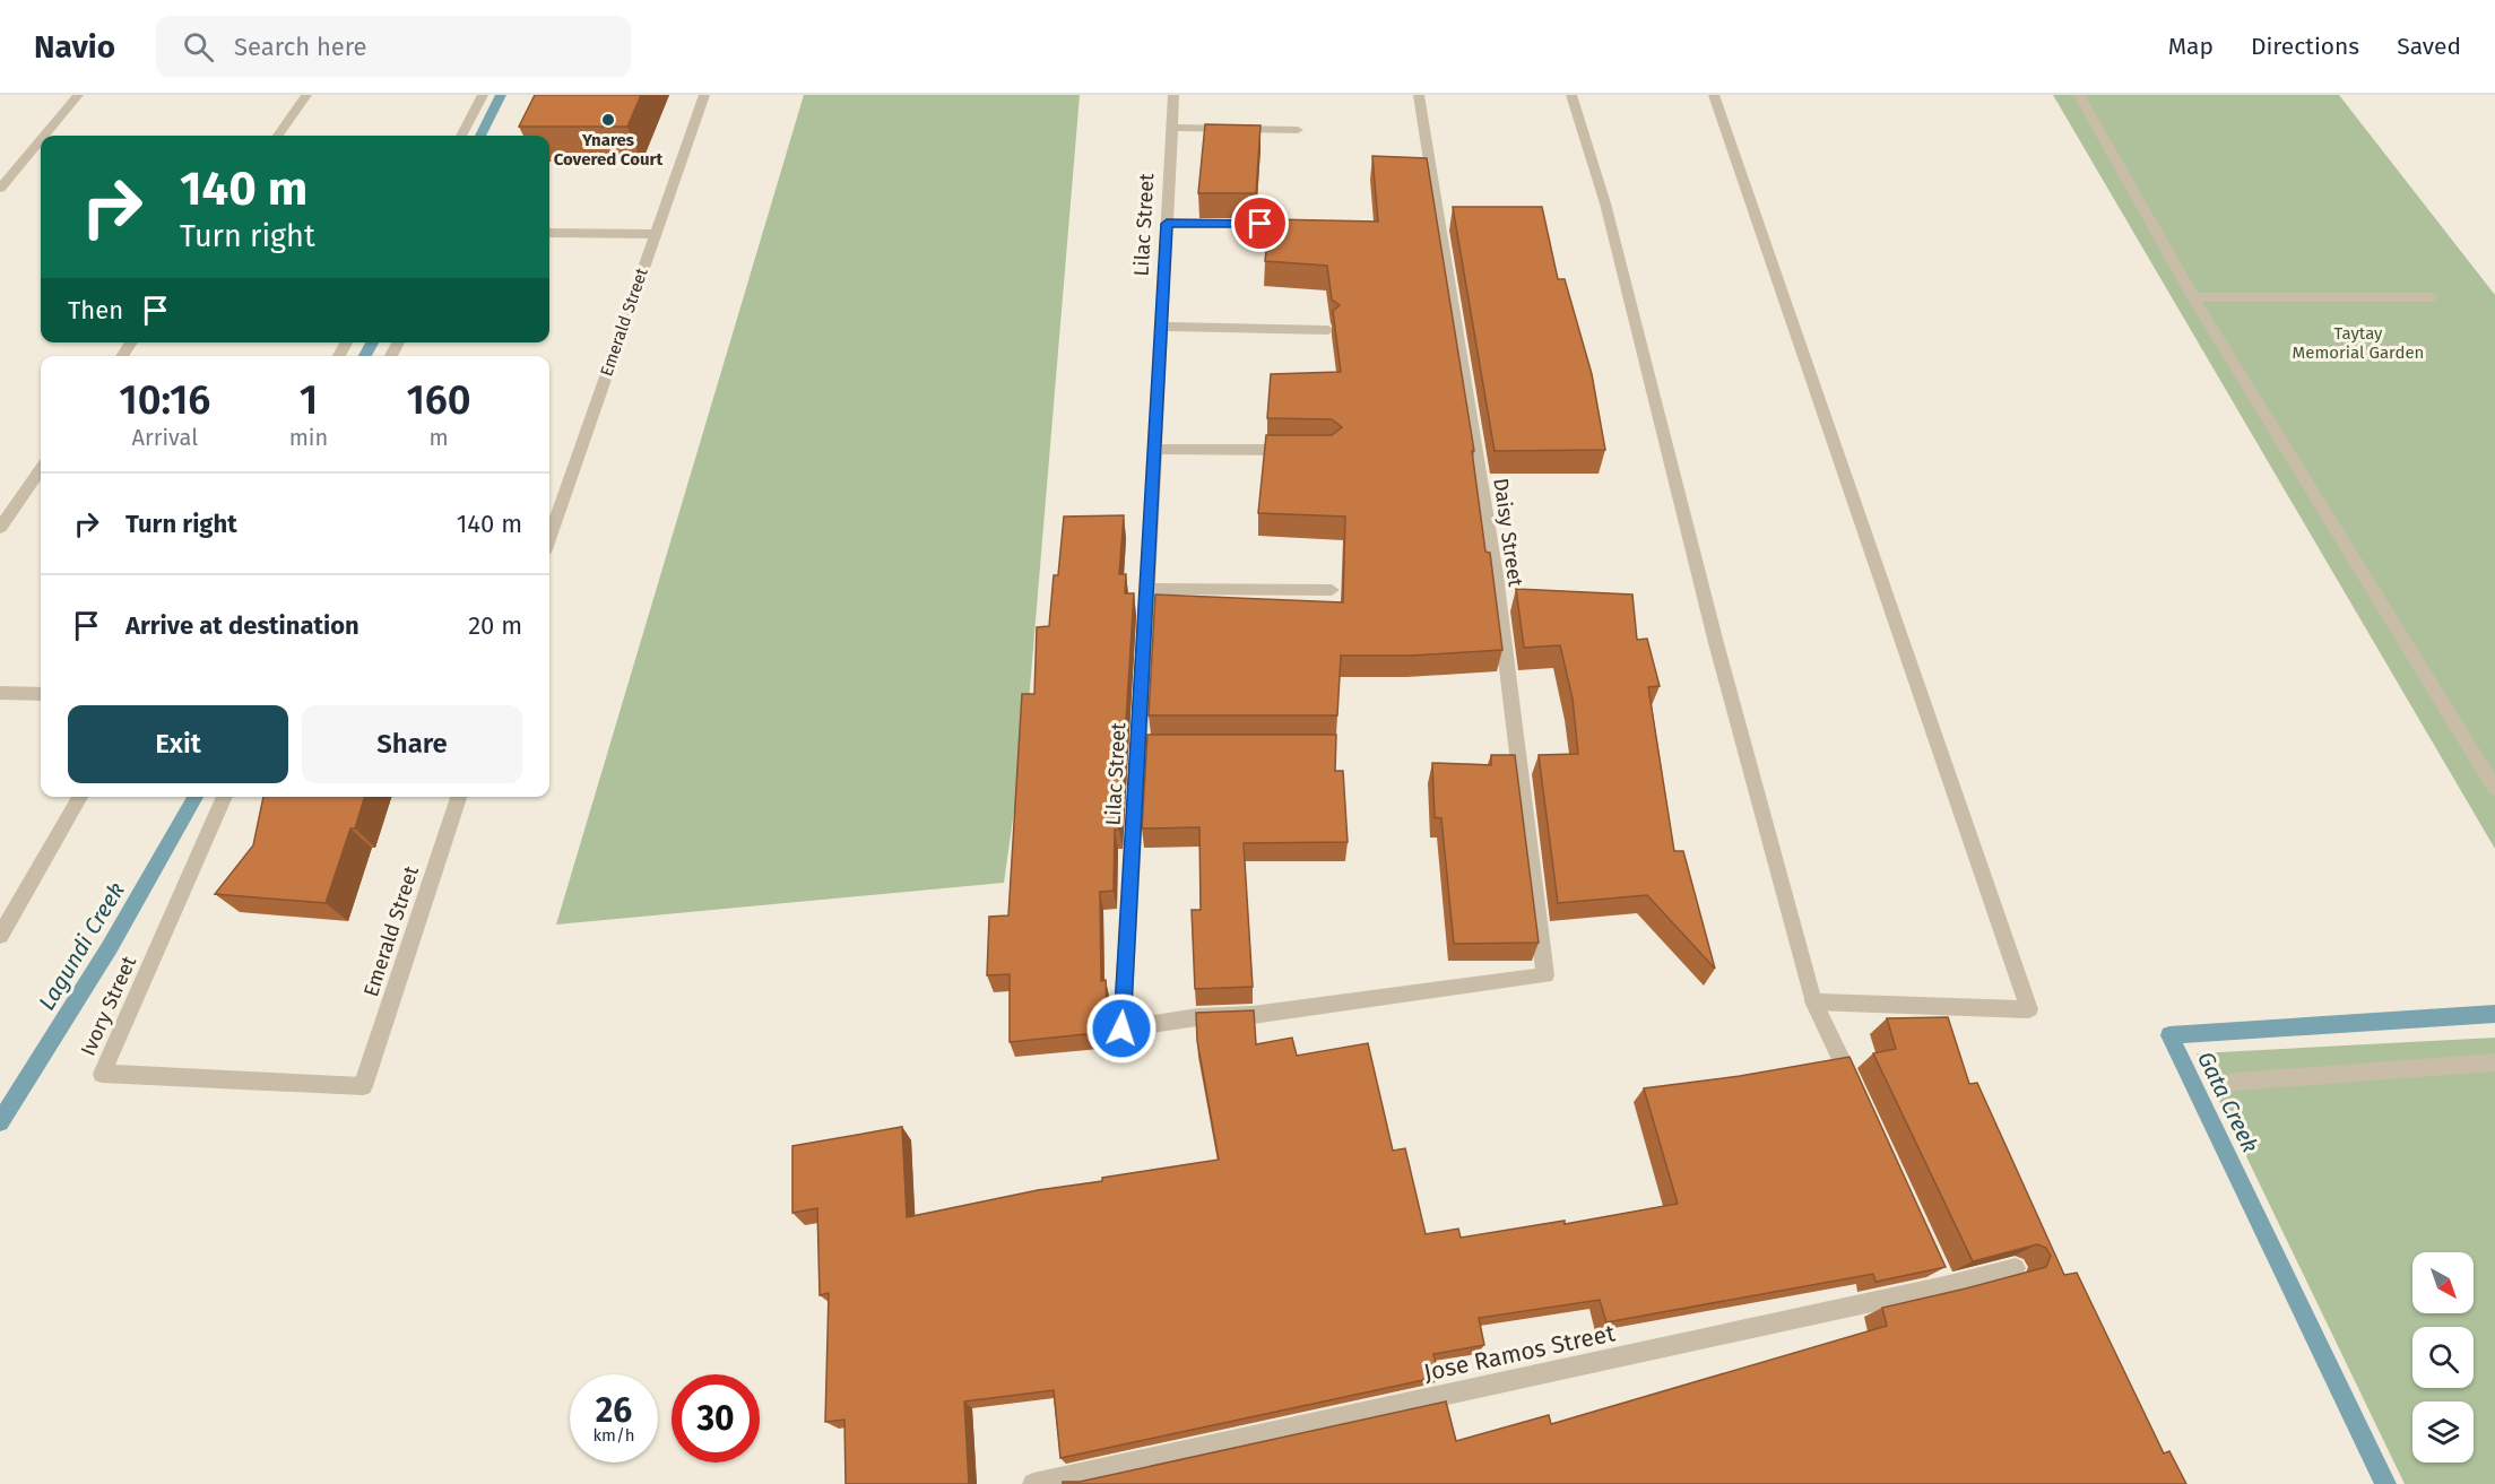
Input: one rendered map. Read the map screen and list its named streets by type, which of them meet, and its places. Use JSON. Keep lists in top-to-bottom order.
{
  "streets": {
    "street": [
      "Lilac Street",
      "Emerald Street",
      "Daisy Street",
      "Ivory Street",
      "Jose Ramos Street"
    ]
  },
  "crossings": [
    ["Lilac Street", "Daisy Street"],
    ["Emerald Street", "Ivory Street"]
  ],
  "water": ["Lagundi Creek", "Gata Creek"],
  "parks": ["Taytay Memorial Garden"],
  "places": ["Ynares Covered Court"],
  "north": "bottom right",
  "page": {
    "header": "Navio",
    "search": "Search here",
    "nav": ["Map", "Directions", "Saved"],
    "turn": ["140 m", "Turn right"],
    "then": "Then",
    "eta": [
      "10:16",
      "Arrival",
      "1",
      "min",
      "160",
      "m"
    ],
    "list": [
      {
        "name": "Turn right",
        "value": "140 m"
      },
      {
        "name": "Arrive at destination",
        "value": "20 m"
      }
    ],
    "buttons": ["Exit", "Share"],
    "speed": "26 km/h",
    "limit": "30"
  }
}
